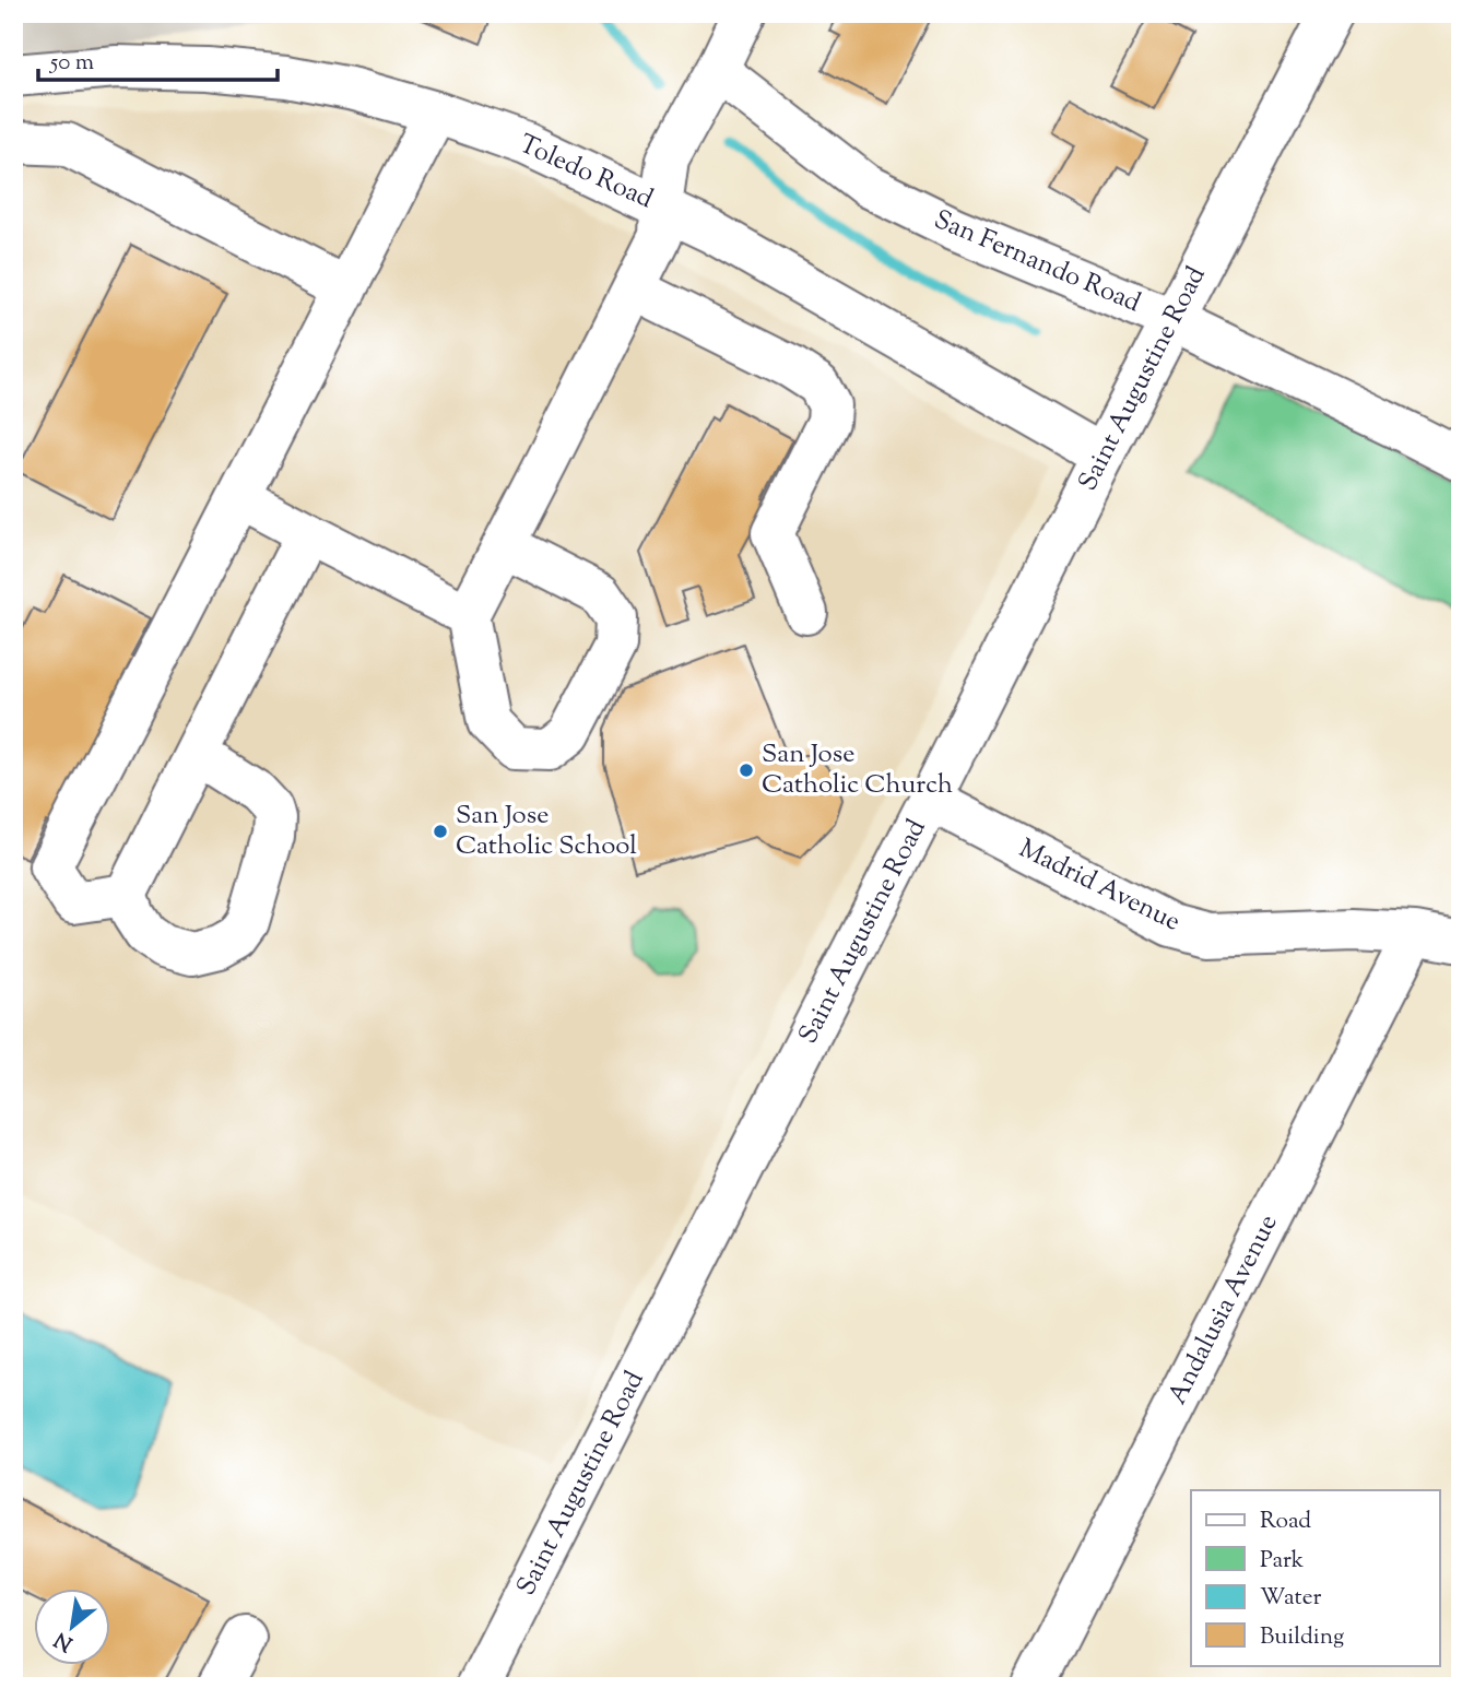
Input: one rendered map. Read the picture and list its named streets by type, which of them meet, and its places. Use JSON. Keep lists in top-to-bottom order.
{
  "streets": {
    "street": [
      "Toledo Road",
      "San Fernando Road",
      "Saint Augustine Road",
      "Madrid Avenue",
      "Andalusia Avenue"
    ]
  },
  "crossings": [
    ["Toledo Road", "Saint Augustine Road"],
    ["San Fernando Road", "Saint Augustine Road"],
    ["Saint Augustine Road", "Madrid Avenue"],
    ["Madrid Avenue", "Andalusia Avenue"]
  ],
  "places": ["San Jose Catholic Church", "San Jose Catholic School"],
  "legend": [
    "Road",
    "Park",
    "Water",
    "Building"
  ],
  "scale_bar": "50 m",
  "north": "bottom left"
}
